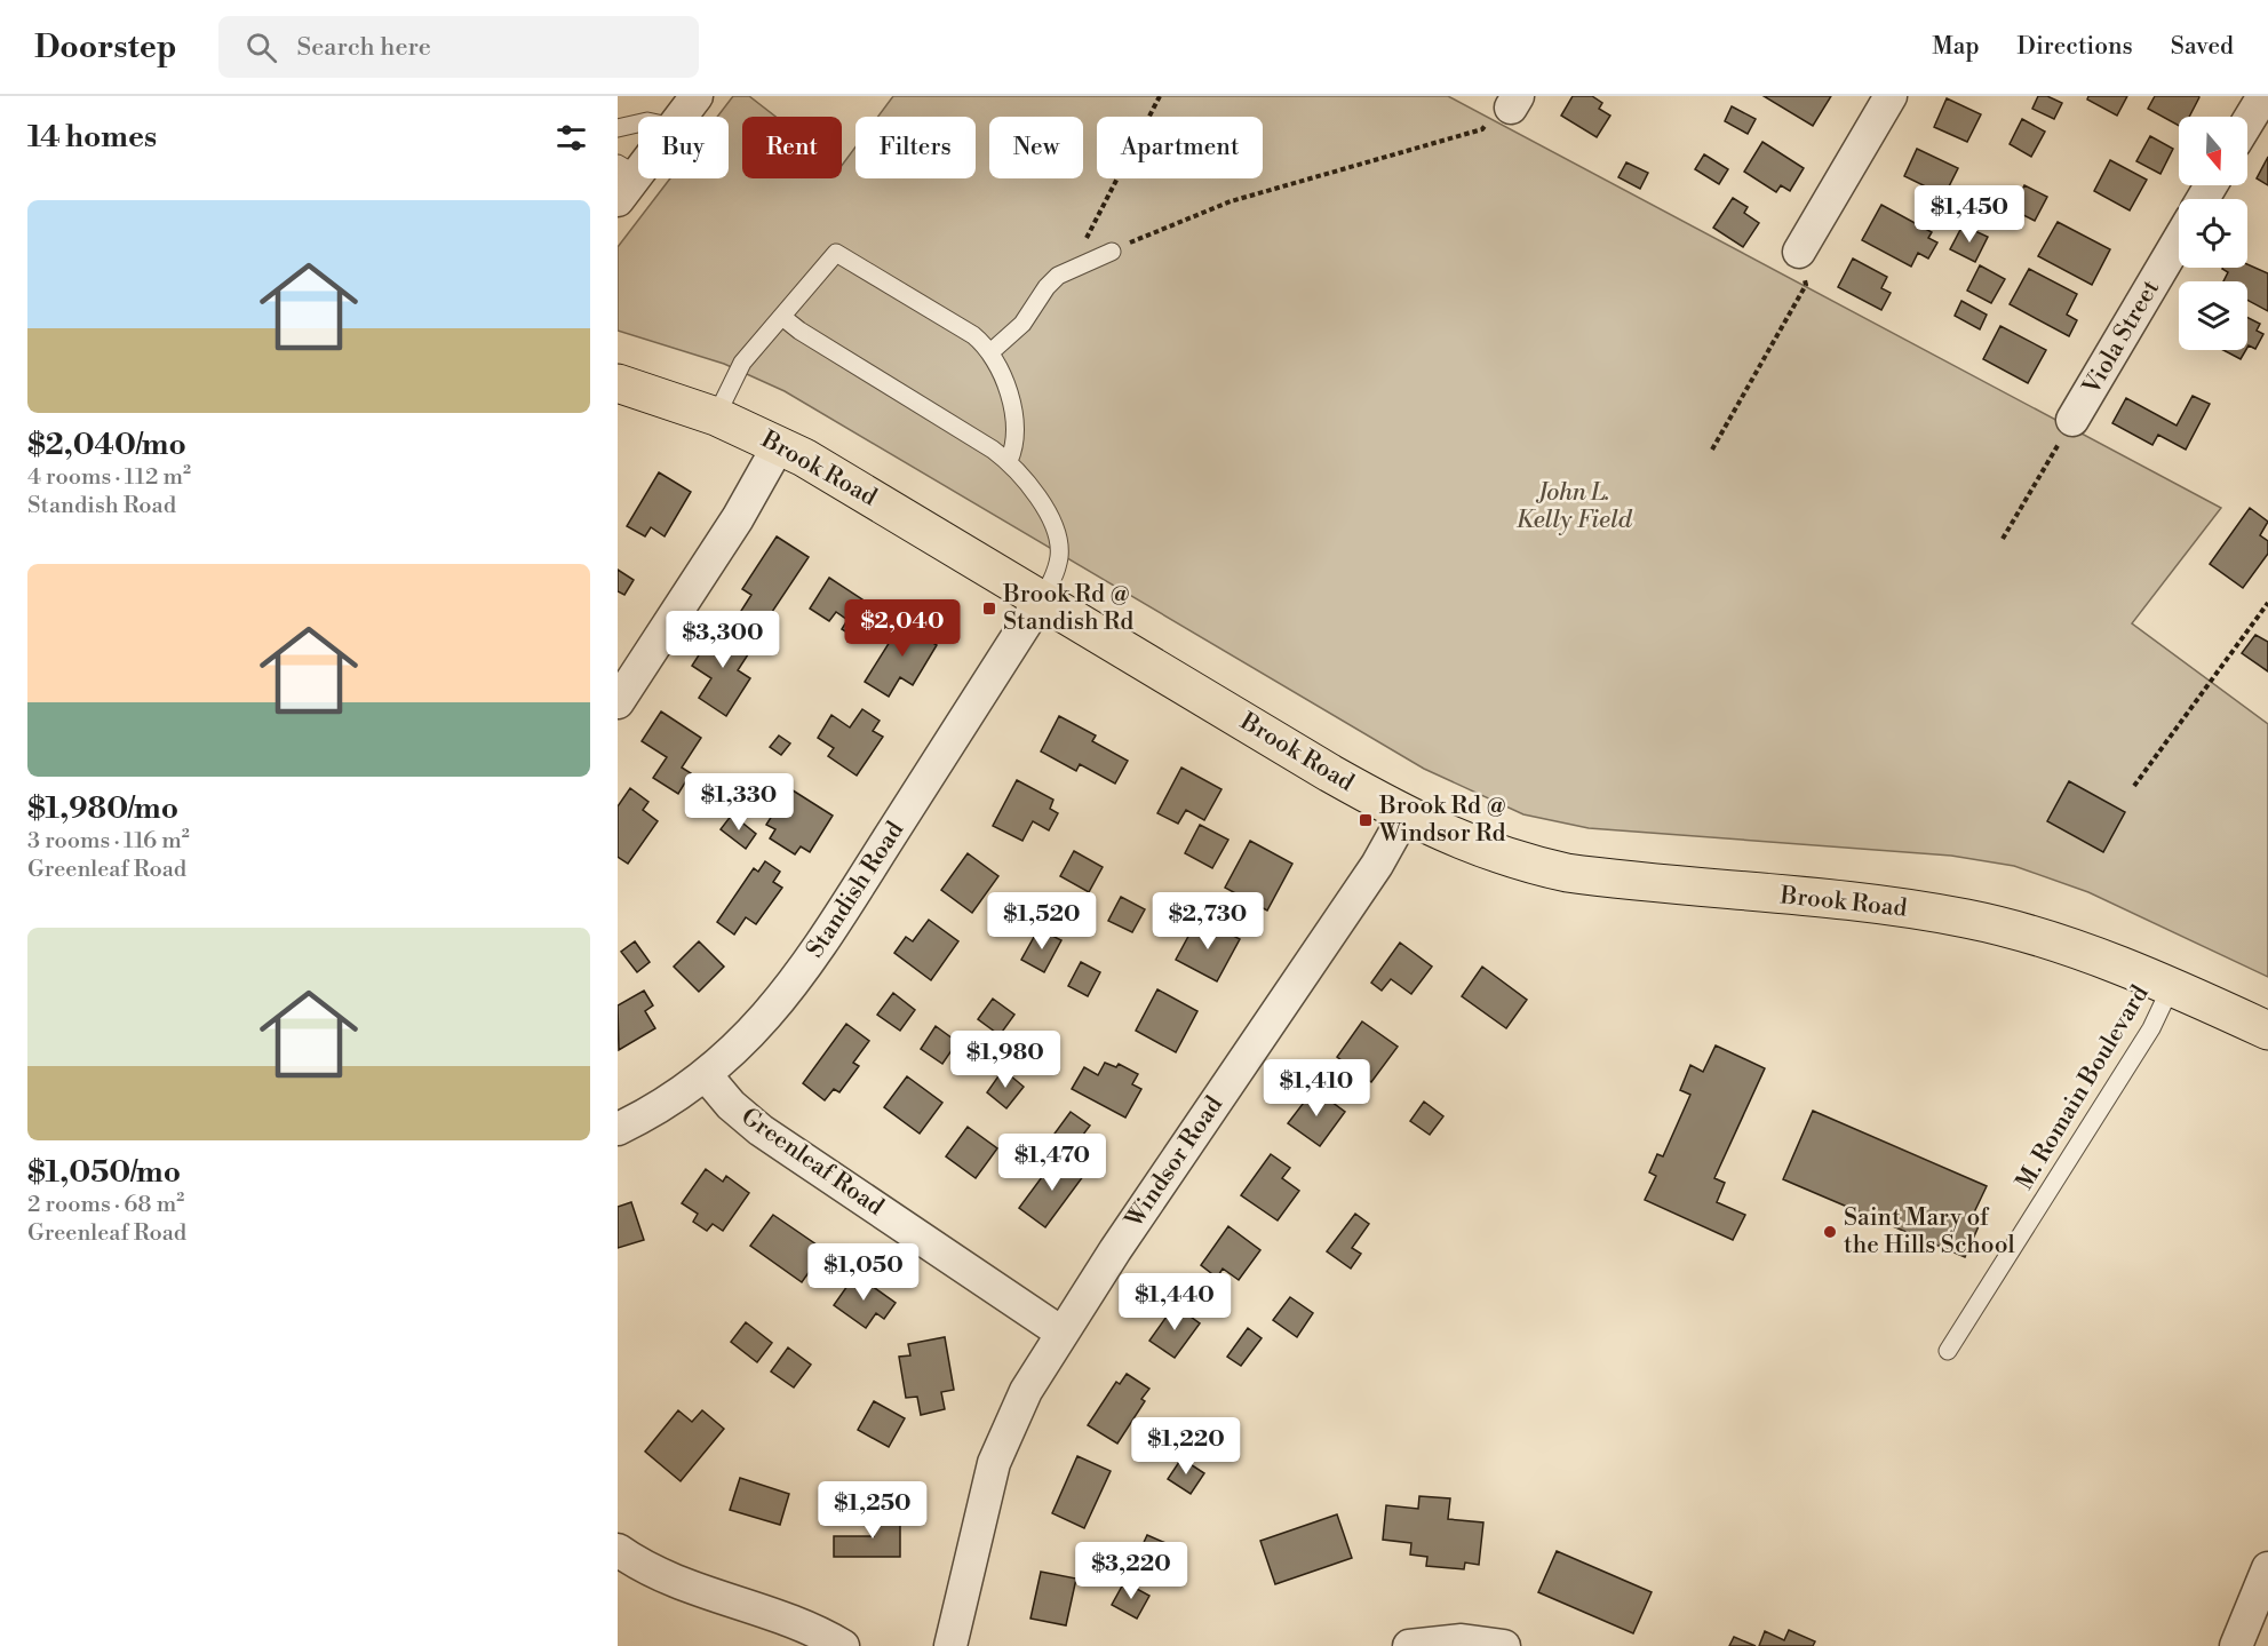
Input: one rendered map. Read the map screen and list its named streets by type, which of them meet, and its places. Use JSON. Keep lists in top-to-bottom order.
{
  "streets": {
    "main road": ["Brook Road"],
    "street": [
      "Viola Street",
      "Standish Road",
      "Greenleaf Road",
      "Windsor Road"
    ],
    "lane": ["M. Romain Boulevard"]
  },
  "crossings": [
    ["Brook Road", "Standish Road"],
    ["Brook Road", "M. Romain Boulevard"],
    ["Brook Road", "Windsor Road"],
    ["Standish Road", "Greenleaf Road"],
    ["Greenleaf Road", "Windsor Road"]
  ],
  "parks": ["John L. Kelly Field"],
  "places": {
    "transit": ["Brook Rd @ Standish Rd", "Brook Rd @ Windsor Rd"],
    "other": ["Saint Mary of the Hills School"]
  },
  "north": "bottom",
  "page": {
    "header": "Doorstep",
    "search": "Search here",
    "nav": ["Map", "Directions", "Saved"],
    "heading": "14 homes",
    "chip": [
      "Buy",
      "Rent",
      "Filters",
      "New",
      "Apartment"
    ],
    "list": [
      {
        "name": "$2,040/mo",
        "note": "4 rooms · 112 m² · Standish Road"
      },
      {
        "name": "$1,980/mo",
        "note": "3 rooms · 116 m² · Greenleaf Road"
      },
      {
        "name": "$1,050/mo",
        "note": "2 rooms · 68 m² · Greenleaf Road"
      }
    ],
    "price": [
      "$1,450",
      "$2,040",
      "$3,300",
      "$1,330",
      "$1,520",
      "$2,730",
      "$1,980",
      "$1,410",
      "$1,470",
      "$1,050",
      "$1,440",
      "$1,220",
      "$1,250",
      "$3,220"
    ]
  }
}
